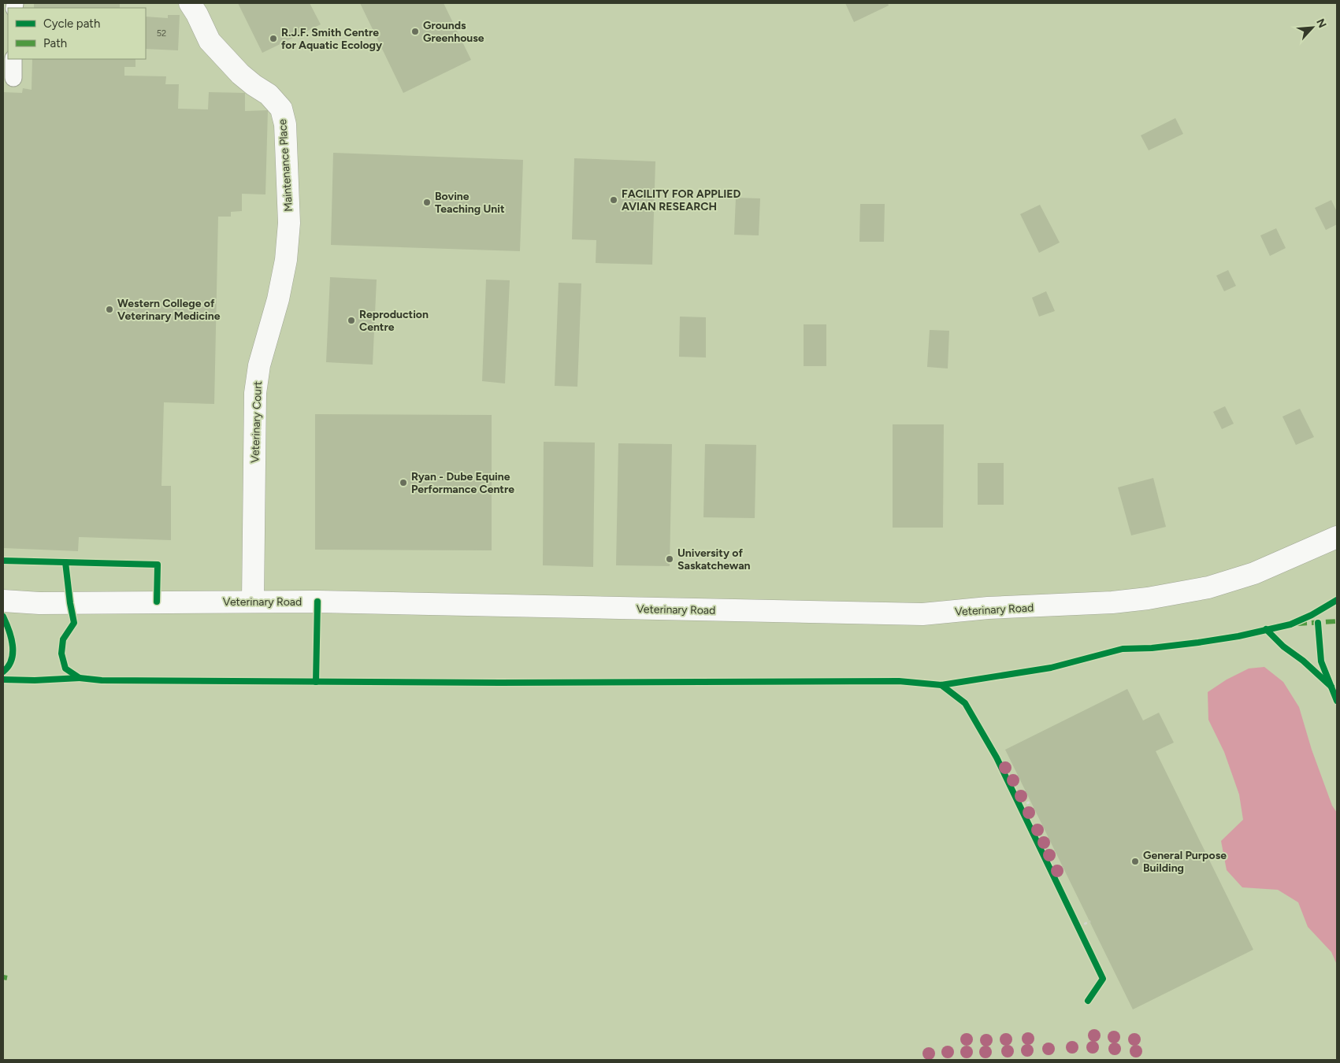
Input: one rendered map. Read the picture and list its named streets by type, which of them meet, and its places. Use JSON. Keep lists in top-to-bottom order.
{
  "streets": {
    "street": ["Maintenance Place", "Veterinary Court", "Veterinary Road"]
  },
  "crossings": [
    ["Maintenance Place", "Veterinary Court"],
    ["Veterinary Court", "Veterinary Road"]
  ],
  "places": [
    "Grounds Greenhouse",
    "R.J.F. Smith Centre for Aquatic Ecology",
    "FACILITY FOR APPLIED AVIAN RESEARCH",
    "Bovine Teaching Unit",
    "Western College of Veterinary Medicine",
    "Reproduction Centre",
    "Ryan - Dube Equine Performance Centre",
    "University of Saskatchewan",
    "General Purpose Building"
  ],
  "house_numbers": ["52"],
  "legend": ["Cycle path", "Path"],
  "north": "top right"
}
